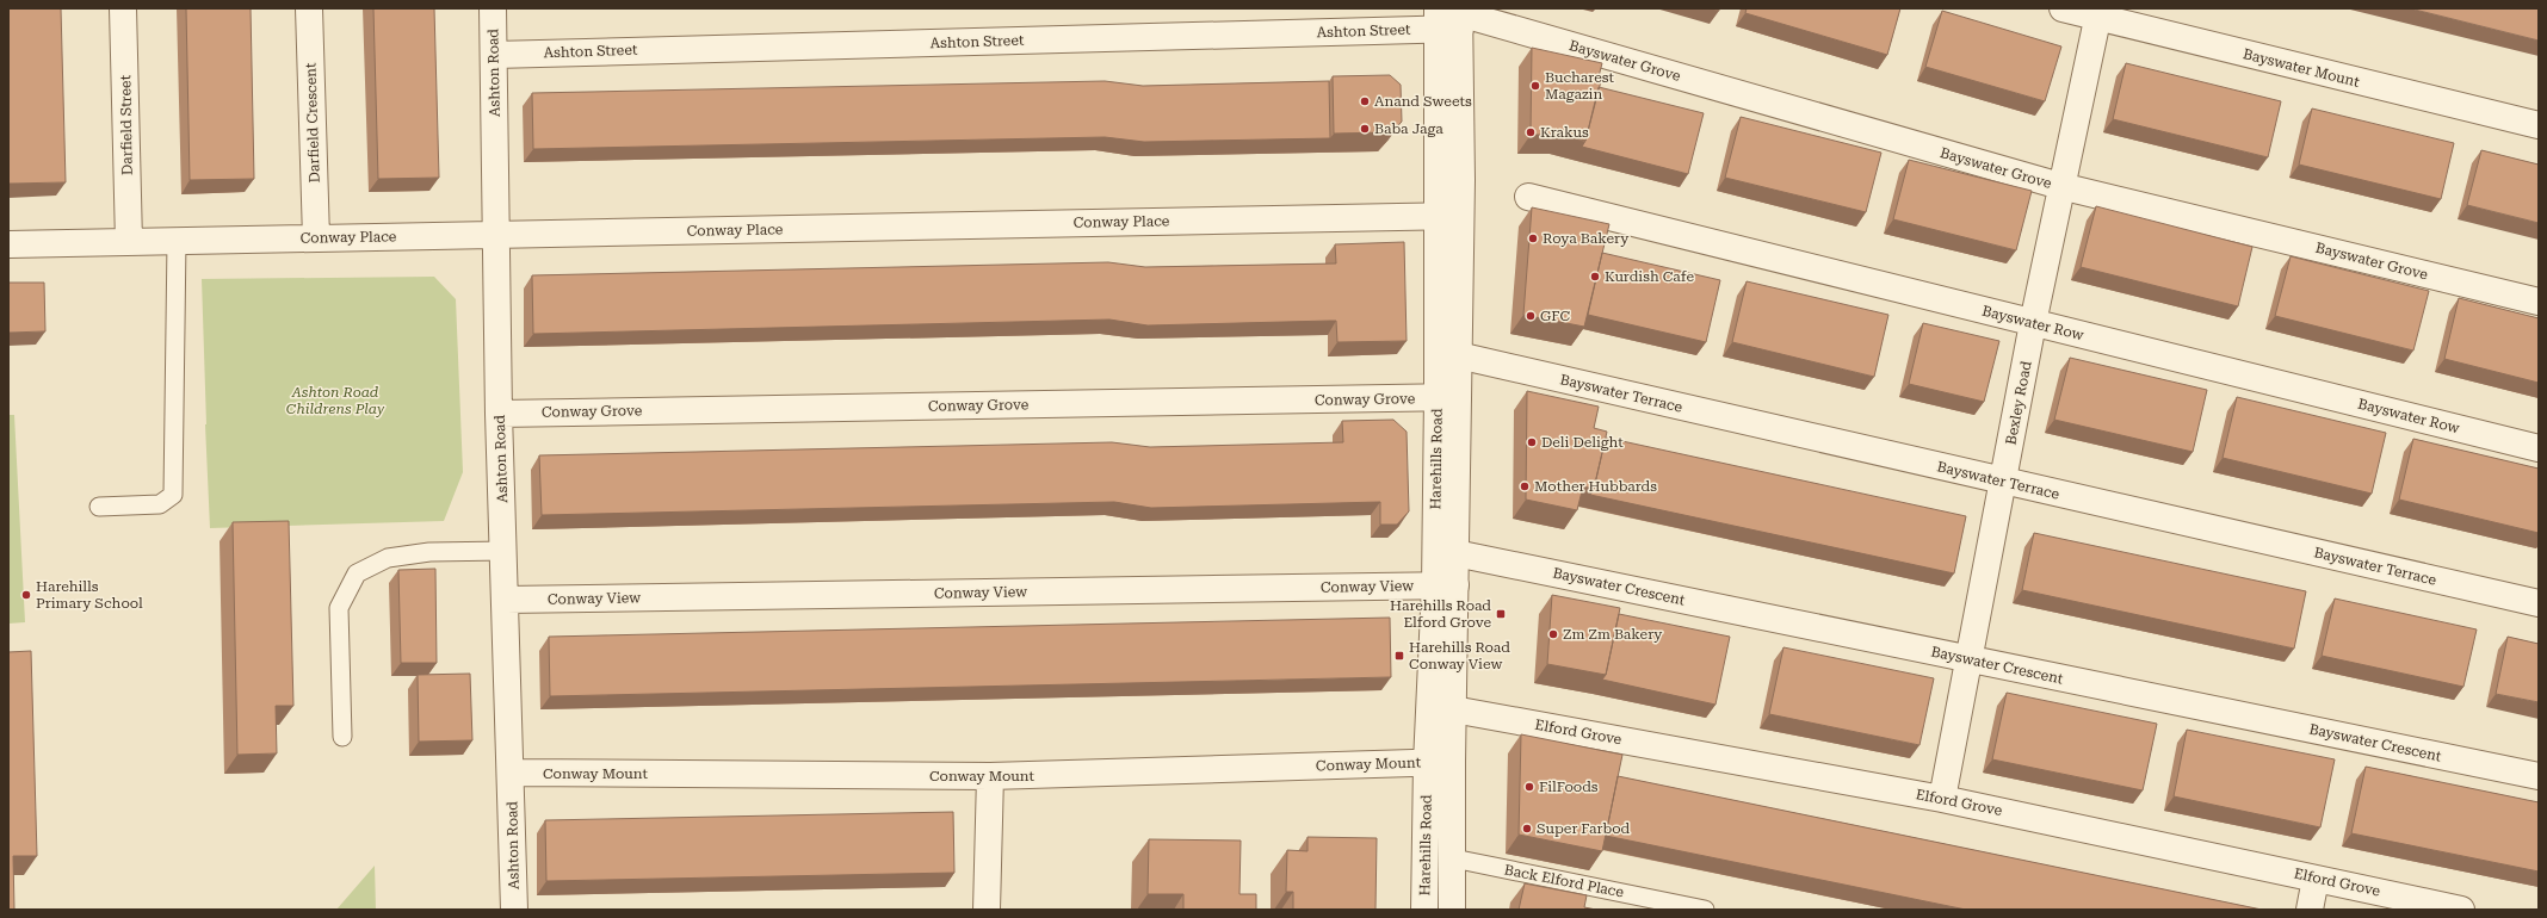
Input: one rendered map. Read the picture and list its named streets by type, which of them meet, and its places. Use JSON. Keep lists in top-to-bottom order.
{
  "streets": {
    "street": [
      "Ashton Street",
      "Bayswater Grove",
      "Bayswater Mount",
      "Ashton Road",
      "Darfield Crescent",
      "Darfield Street",
      "Conway Place",
      "Bayswater Row",
      "Bayswater Terrace",
      "Conway Grove",
      "Bexley Road",
      "Harehills Road",
      "Conway View",
      "Bayswater Crescent",
      "Elford Grove",
      "Conway Mount"
    ],
    "lane": ["Back Elford Place"]
  },
  "crossings": [
    ["Ashton Street", "Bayswater Grove"],
    ["Ashton Street", "Ashton Road"],
    ["Ashton Street", "Harehills Road"],
    ["Bayswater Grove", "Bexley Road"],
    ["Bayswater Grove", "Harehills Road"],
    ["Bayswater Mount", "Bexley Road"],
    ["Ashton Road", "Conway Place"],
    ["Ashton Road", "Conway Grove"],
    ["Ashton Road", "Conway View"],
    ["Ashton Road", "Conway Mount"],
    ["Darfield Crescent", "Conway Place"],
    ["Darfield Street", "Conway Place"],
    ["Conway Place", "Harehills Road"],
    ["Bayswater Row", "Bexley Road"],
    ["Bayswater Terrace", "Bexley Road"],
    ["Bayswater Terrace", "Harehills Road"],
    ["Conway Grove", "Harehills Road"],
    ["Bexley Road", "Bayswater Crescent"],
    ["Bexley Road", "Elford Grove"],
    ["Harehills Road", "Conway View"],
    ["Harehills Road", "Bayswater Crescent"],
    ["Harehills Road", "Elford Grove"],
    ["Harehills Road", "Conway Mount"],
    ["Harehills Road", "Back Elford Place"]
  ],
  "parks": ["Ashton Road Childrens Play"],
  "places": {
    "other": [
      "Bucharest Magazin",
      "Anand Sweets",
      "Baba Jaga",
      "Krakus",
      "Roya Bakery",
      "Kurdish Cafe",
      "GFC",
      "Deli Delight",
      "Mother Hubbards",
      "Harehills Primary School",
      "Zm Zm Bakery",
      "FilFoods",
      "Super Farbod"
    ],
    "transit": ["Harehills Road Elford Grove", "Harehills Road Conway View"]
  }
}
